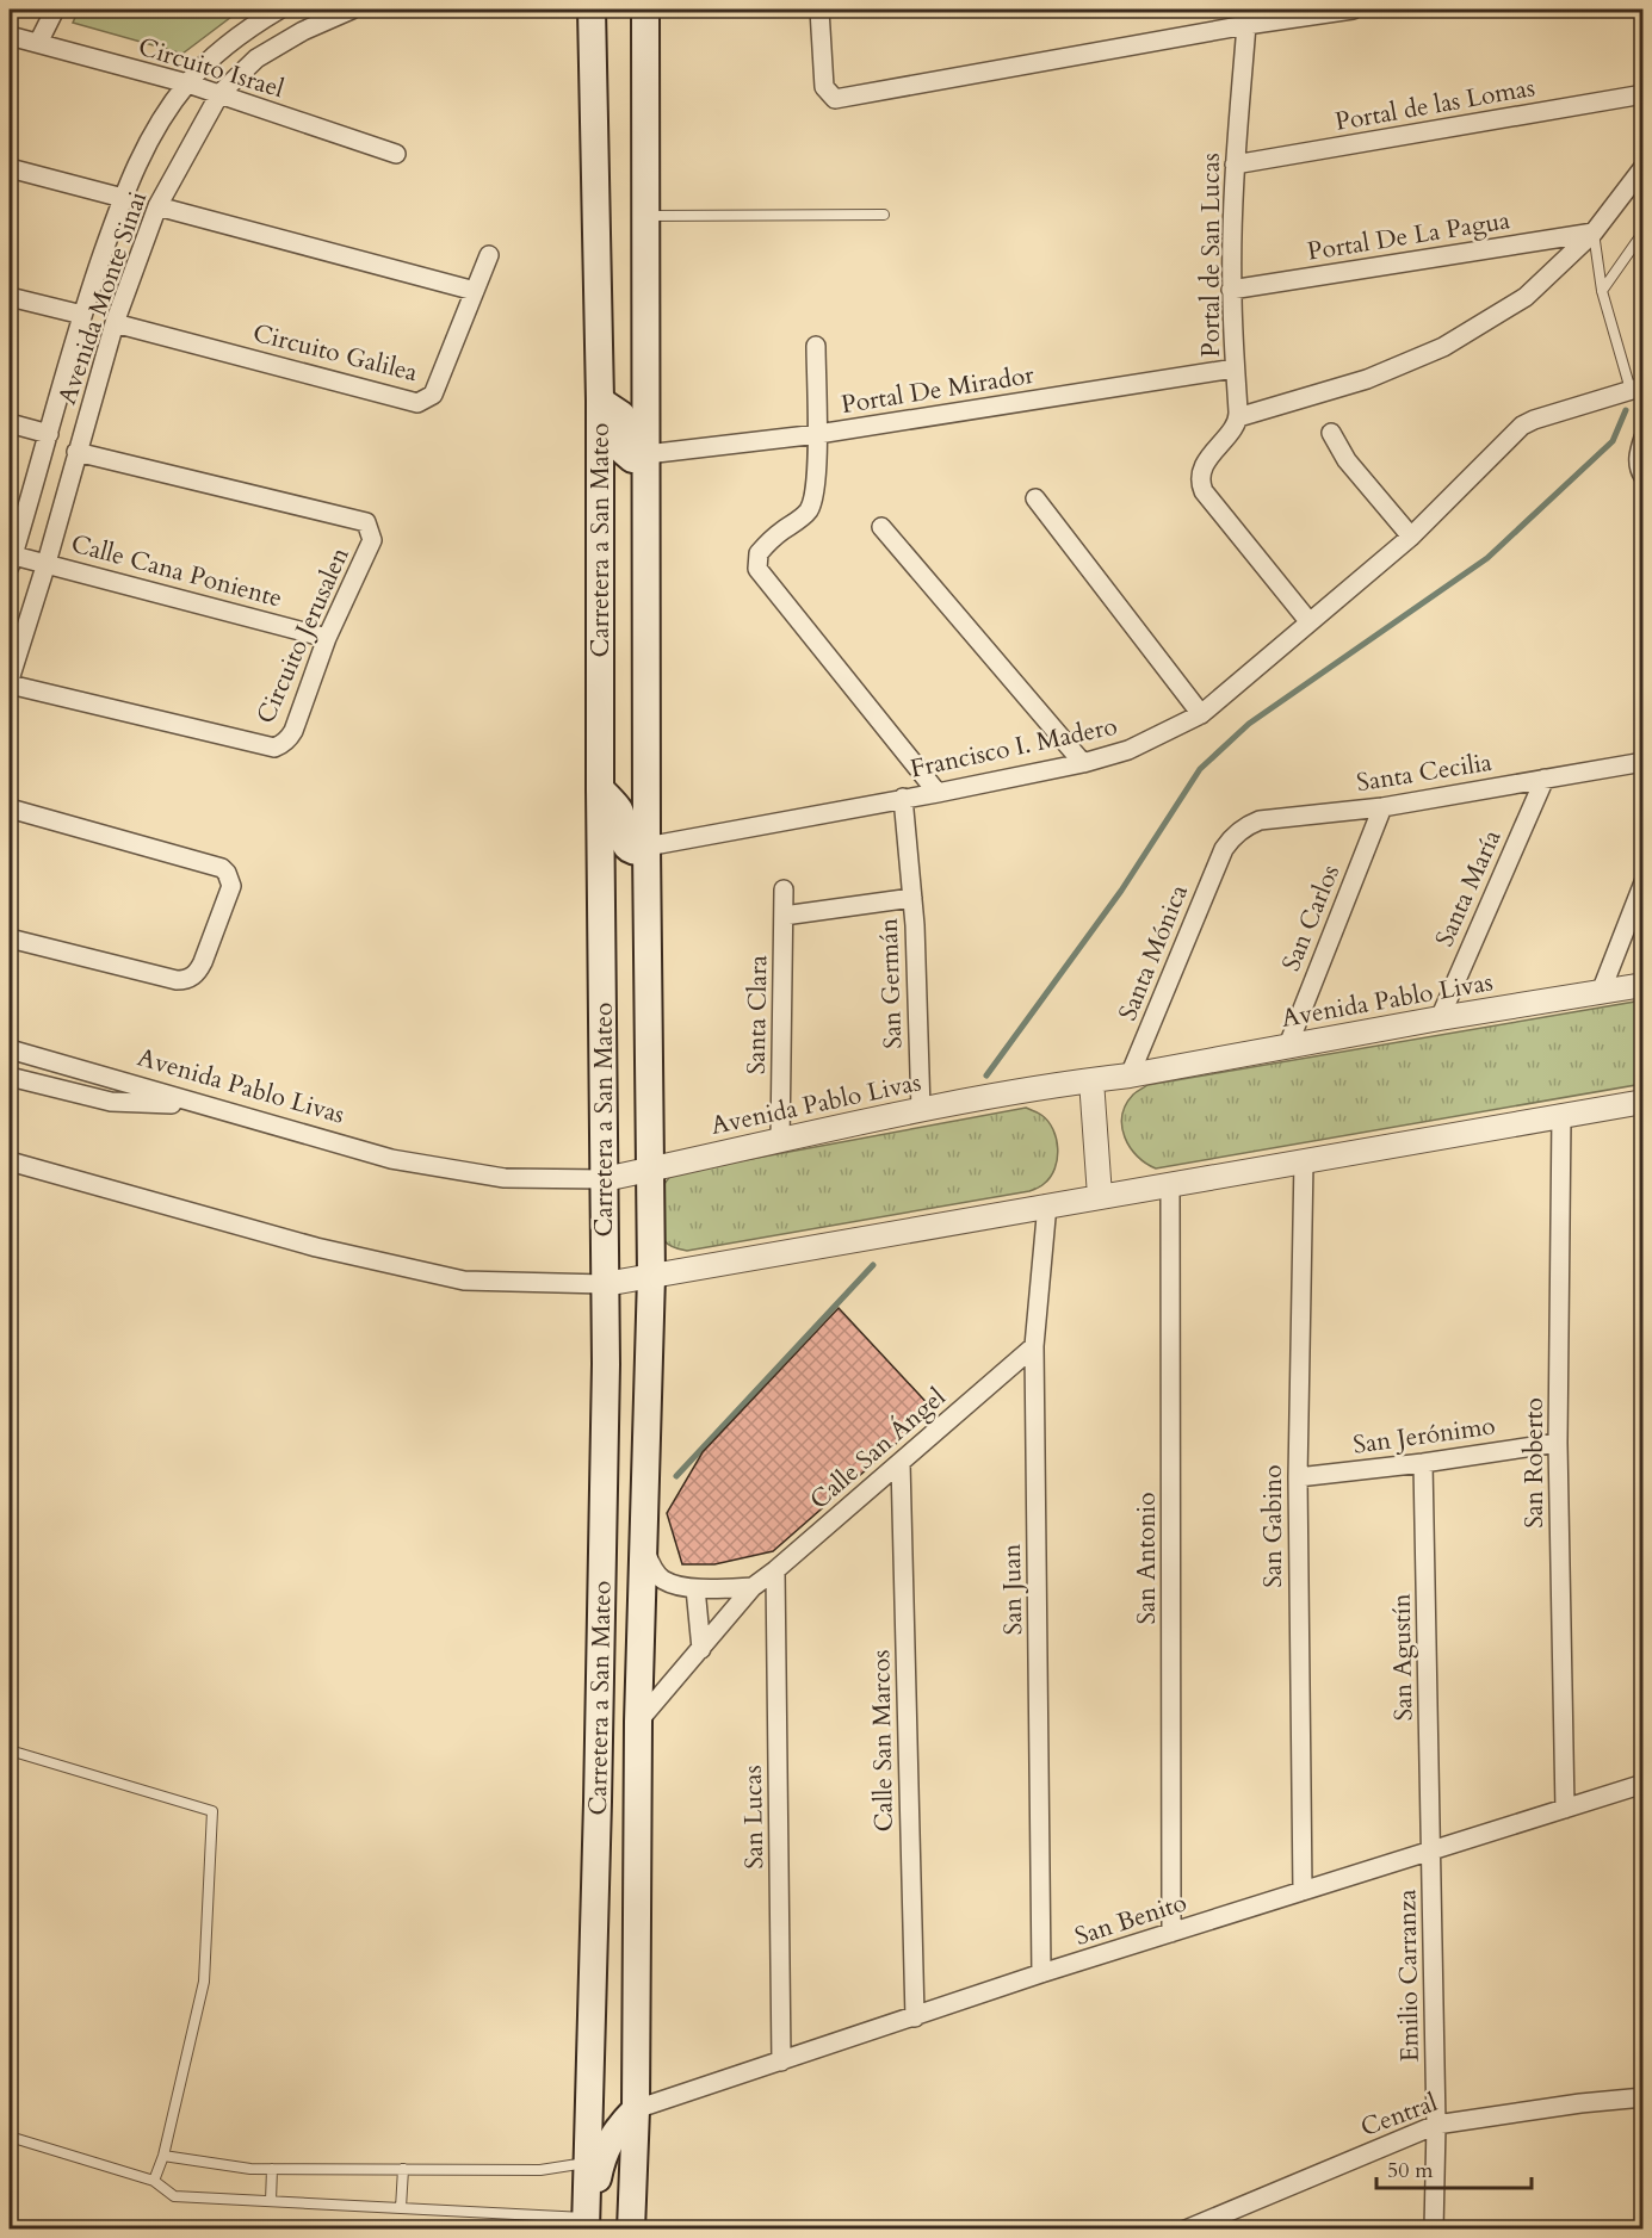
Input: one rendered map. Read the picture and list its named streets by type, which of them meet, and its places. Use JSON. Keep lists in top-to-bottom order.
{
  "streets": {
    "main road": ["Carretera a San Mateo"],
    "street": [
      "Circuito Israel",
      "Portal de las Lomas",
      "Portal De La Pagua",
      "Portal de San Lucas",
      "Avenida Monte Sinai",
      "Circuito Galilea",
      "Portal De Mirador",
      "Calle Cana Poniente",
      "Circuito Jerusalen",
      "Francisco I. Madero",
      "Santa Cecilia",
      "Santa María",
      "San Carlos",
      "Santa Mónica",
      "San Germán",
      "Avenida Pablo Livas",
      "Santa Clara",
      "San Jerónimo",
      "Calle San Ángel",
      "San Roberto",
      "San Gabino",
      "San Antonio",
      "San Juan",
      "San Agustín",
      "Calle San Marcos",
      "San Lucas",
      "San Benito",
      "Emilio Carranza",
      "Central"
    ]
  },
  "crossings": [
    ["Circuito Israel", "Avenida Monte Sinai"],
    ["Portal de las Lomas", "Portal de San Lucas"],
    ["Portal De La Pagua", "Portal de San Lucas"],
    ["Portal de San Lucas", "Portal De Mirador"],
    ["Avenida Monte Sinai", "Circuito Galilea"],
    ["Avenida Monte Sinai", "Calle Cana Poniente"],
    ["Avenida Monte Sinai", "Circuito Jerusalen"],
    ["Portal De Mirador", "Carretera a San Mateo"],
    ["Carretera a San Mateo", "Francisco I. Madero"],
    ["Carretera a San Mateo", "Avenida Pablo Livas"],
    ["Carretera a San Mateo", "Calle San Ángel"],
    ["Carretera a San Mateo", "San Benito"],
    ["Calle Cana Poniente", "Circuito Jerusalen"],
    ["Santa Cecilia", "Santa María"],
    ["Santa Cecilia", "San Carlos"],
    ["Santa Cecilia", "Santa Mónica"],
    ["Santa María", "Avenida Pablo Livas"],
    ["San Carlos", "Avenida Pablo Livas"],
    ["Santa Mónica", "Avenida Pablo Livas"],
    ["San Germán", "Avenida Pablo Livas"],
    ["San Germán", "Santa Clara"],
    ["Avenida Pablo Livas", "Santa Clara"],
    ["San Jerónimo", "San Roberto"],
    ["San Jerónimo", "San Gabino"],
    ["San Jerónimo", "San Agustín"],
    ["Calle San Ángel", "San Juan"],
    ["Calle San Ángel", "Calle San Marcos"],
    ["Calle San Ángel", "San Lucas"],
    ["San Roberto", "San Benito"],
    ["San Gabino", "San Benito"],
    ["San Antonio", "San Benito"],
    ["San Juan", "San Benito"],
    ["San Agustín", "San Benito"],
    ["San Agustín", "Emilio Carranza"],
    ["Calle San Marcos", "San Benito"],
    ["San Lucas", "San Benito"],
    ["San Benito", "Emilio Carranza"],
    ["Emilio Carranza", "Central"]
  ],
  "scale_bar": "50 m"
}
